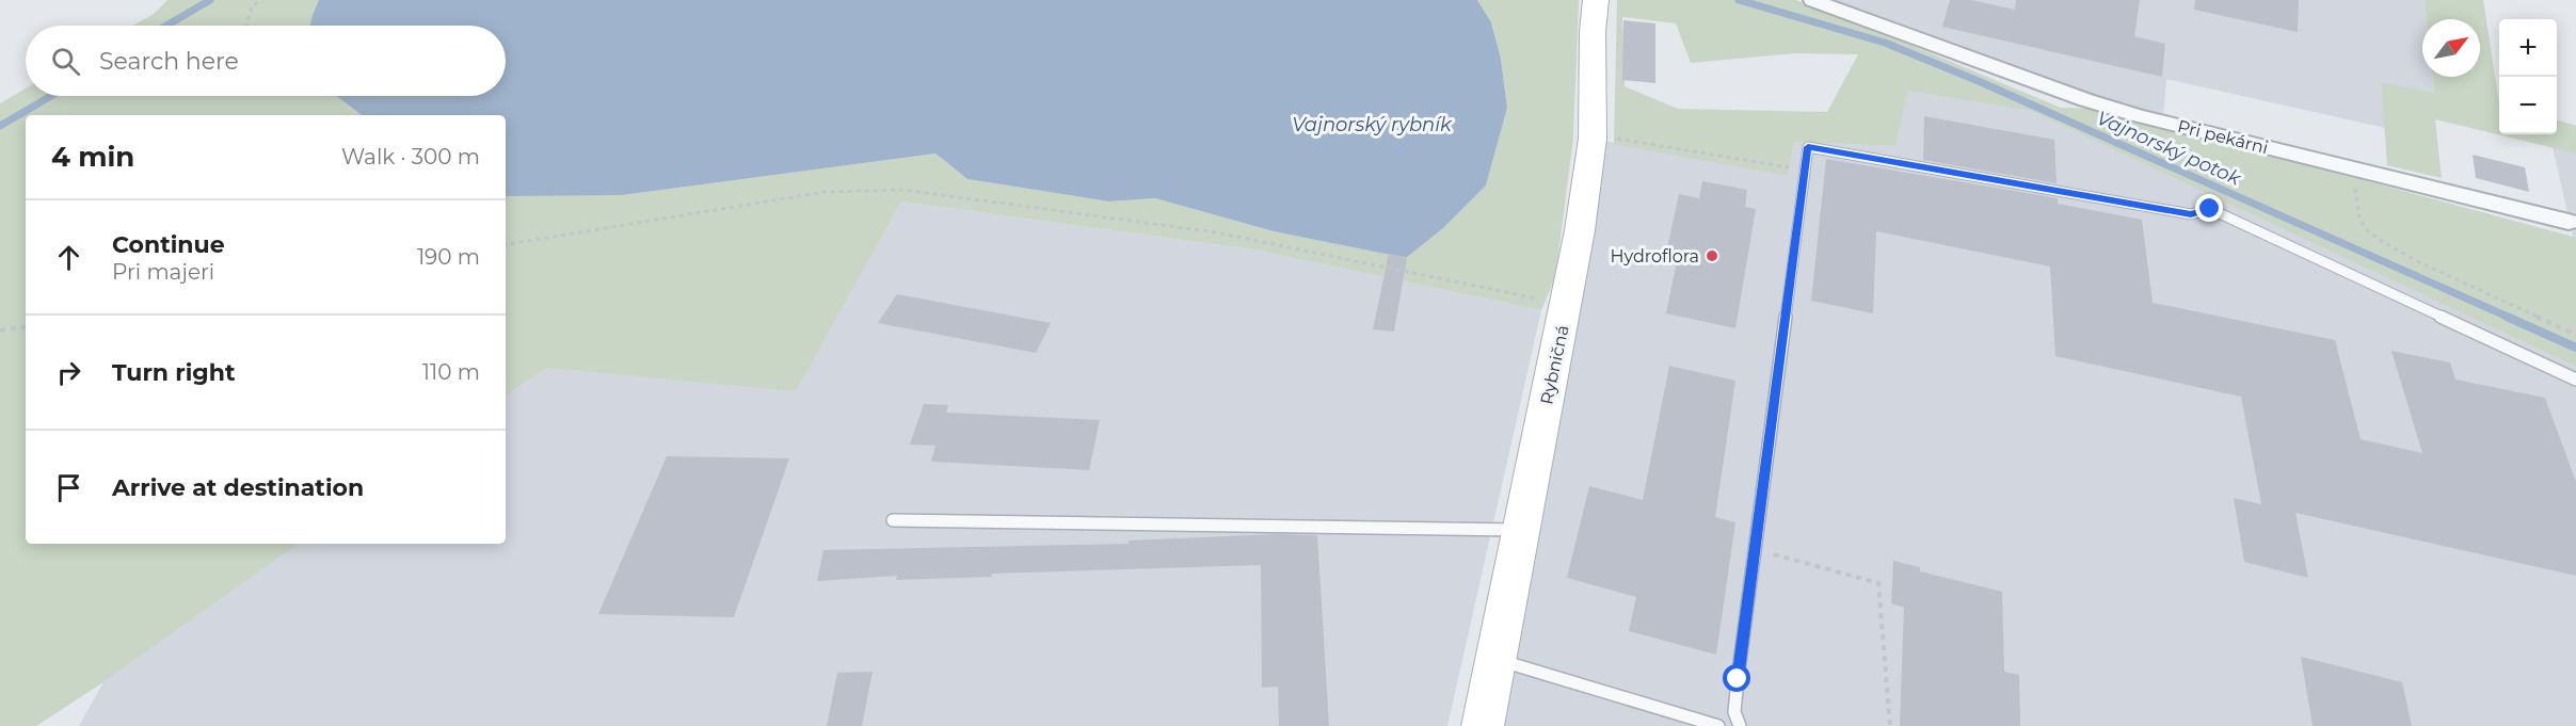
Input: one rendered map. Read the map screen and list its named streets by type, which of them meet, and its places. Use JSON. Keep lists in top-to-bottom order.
{
  "streets": {
    "main road": ["Rybničná"],
    "street": ["Pri pekárni"]
  },
  "water": ["Vajnorský rybník", "Vajnorský potok"],
  "places": ["Hydroflora"],
  "north": "top right",
  "page": {
    "map_buttons": ["+", "−"],
    "search": "Search here",
    "heading": ["4 min", "Walk · 300 m"],
    "list": [
      ["Continue", "Pri majeri", "190 m"],
      ["Turn right", "110 m"],
      "Arrive at destination"
    ]
  }
}
